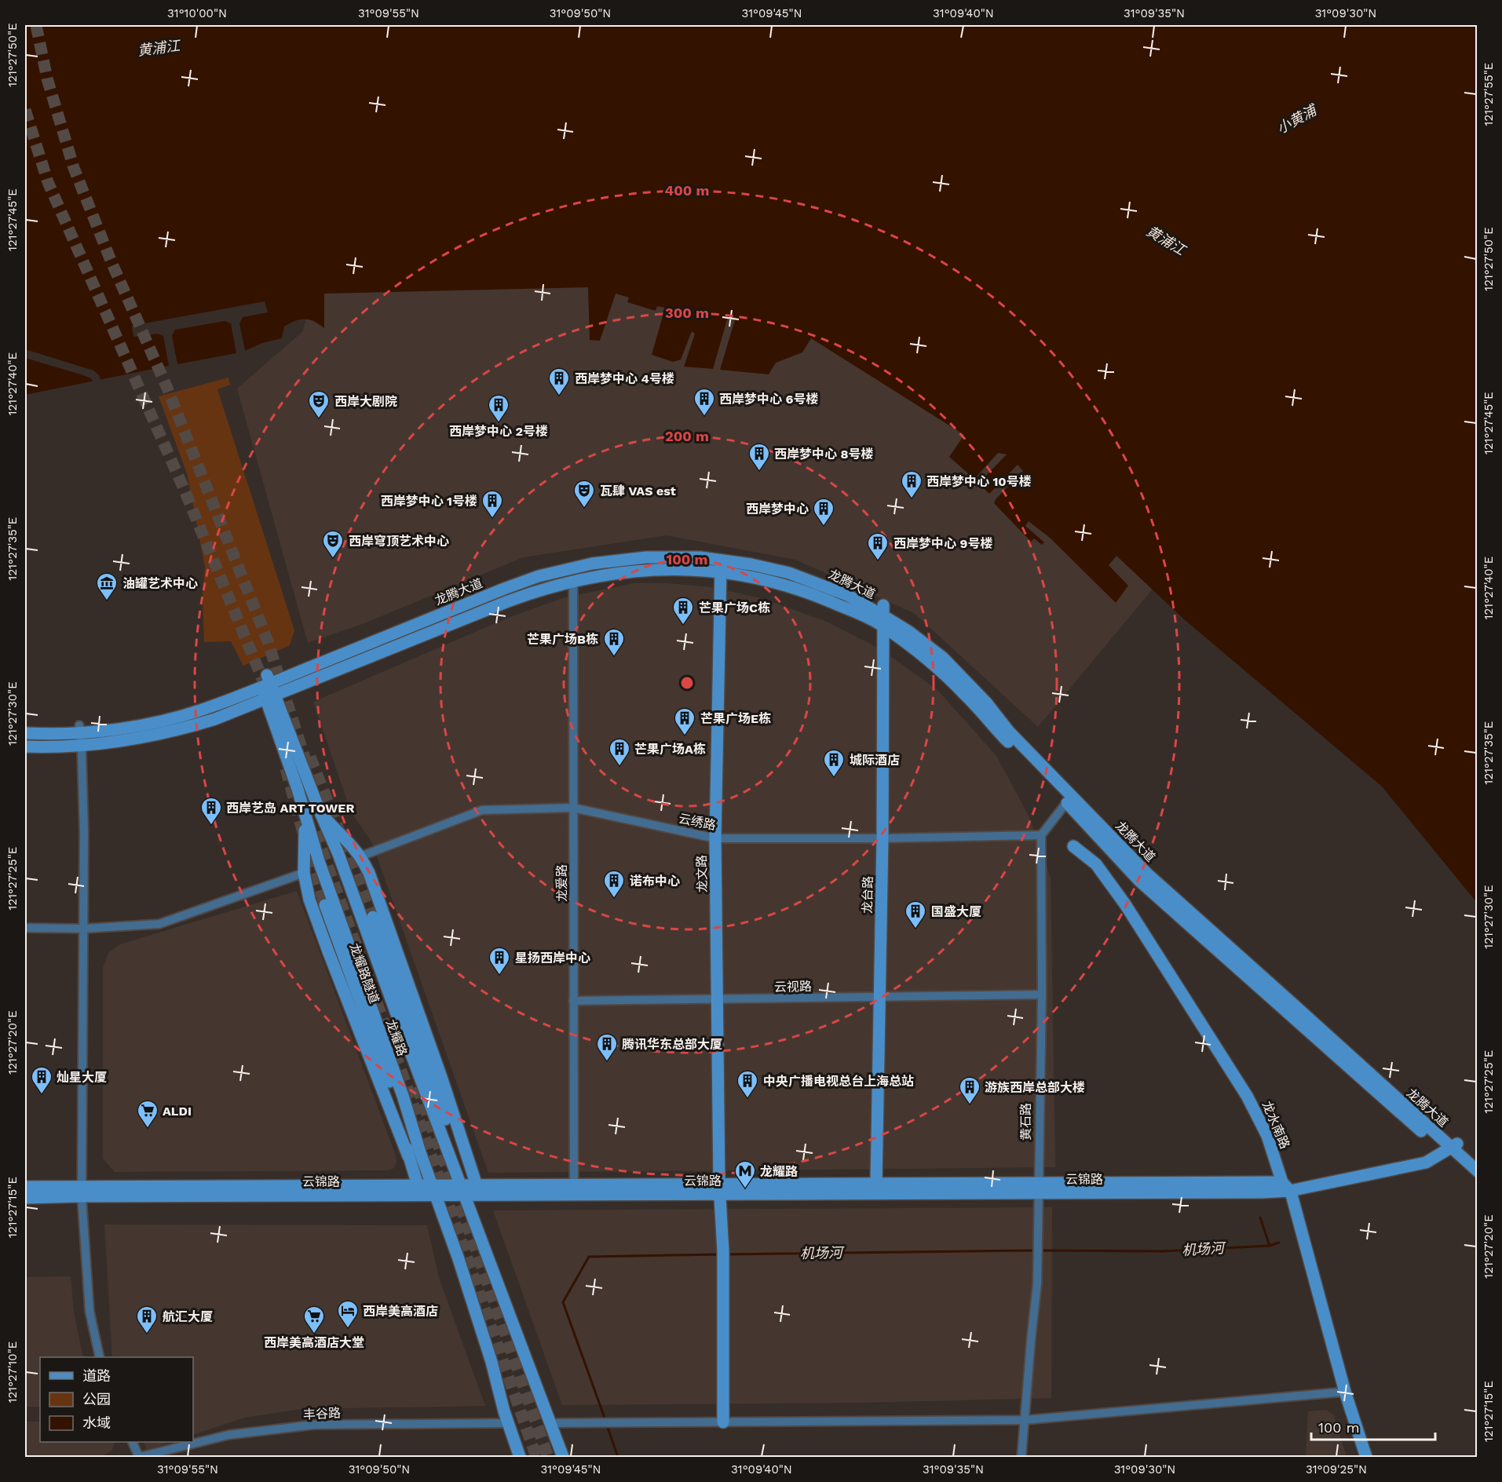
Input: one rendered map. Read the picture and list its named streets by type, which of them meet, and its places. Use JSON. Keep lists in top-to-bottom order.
{
  "streets": {
    "main road": [
      "龙腾大道",
      "龙文路",
      "龙台路",
      "龙耀路隧道",
      "龙耀路",
      "龙水南路",
      "云锦路"
    ],
    "street": [
      "云绣路",
      "龙爱路",
      "云视路",
      "黄石路",
      "丰谷路"
    ]
  },
  "crossings": [
    ["龙腾大道", "龙文路"],
    ["龙腾大道", "龙爱路"],
    ["龙腾大道", "龙台路"],
    ["龙腾大道", "龙耀路"],
    ["龙腾大道", "云锦路"],
    ["云绣路", "龙文路"],
    ["云绣路", "龙爱路"],
    ["云绣路", "龙台路"],
    ["云绣路", "龙耀路"],
    ["云绣路", "黄石路"],
    ["龙文路", "云视路"],
    ["龙文路", "云锦路"],
    ["龙爱路", "云视路"],
    ["龙爱路", "云锦路"],
    ["龙台路", "云视路"],
    ["龙台路", "云锦路"],
    ["龙耀路隧道", "龙耀路"],
    ["龙耀路隧道", "云锦路"],
    ["云视路", "黄石路"],
    ["龙耀路", "云锦路"],
    ["龙耀路", "丰谷路"],
    ["黄石路", "云锦路"],
    ["龙水南路", "云锦路"]
  ],
  "water": ["黄浦江", "小黄浦", "机场河"],
  "places": {
    "building": [
      "西岸梦中心 4号楼",
      "西岸梦中心 6号楼",
      "西岸梦中心 2号楼",
      "西岸梦中心 8号楼",
      "西岸梦中心 10号楼",
      "西岸梦中心 1号楼",
      "西岸梦中心",
      "西岸梦中心 9号楼",
      "芒果广场C栋",
      "芒果广场B栋",
      "芒果广场E栋",
      "芒果广场A栋",
      "城际酒店",
      "西岸艺岛 ART TOWER",
      "诺布中心",
      "国盛大厦",
      "星扬西岸中心",
      "腾讯华东总部大厦",
      "灿星大厦",
      "中央广播电视总台上海总站",
      "游族西岸总部大楼",
      "航汇大厦"
    ],
    "theatre": ["西岸大剧院", "瓦肆 VAS est", "西岸穹顶艺术中心"],
    "museum": ["油罐艺术中心"],
    "supermarket": ["ALDI", "西岸美高酒店大堂"],
    "metro station": ["龙耀路"],
    "hotel": ["西岸美高酒店"]
  },
  "legend": ["道路", "公园", "水域"],
  "scale_bar": "100 m",
  "coordinates": [
    "31°10'00\"N",
    "31°09'55\"N",
    "31°09'50\"N",
    "31°09'45\"N",
    "31°09'40\"N",
    "31°09'35\"N",
    "31°09'30\"N",
    "121°27'50\"E",
    "121°27'55\"E",
    "121°27'45\"E",
    "121°27'40\"E",
    "121°27'35\"E",
    "121°27'30\"E",
    "121°27'25\"E",
    "121°27'20\"E",
    "121°27'15\"E",
    "121°27'10\"E",
    "31°09'25\"N"
  ],
  "rings": [
    "400 m",
    "300 m",
    "200 m",
    "100 m"
  ]
}
